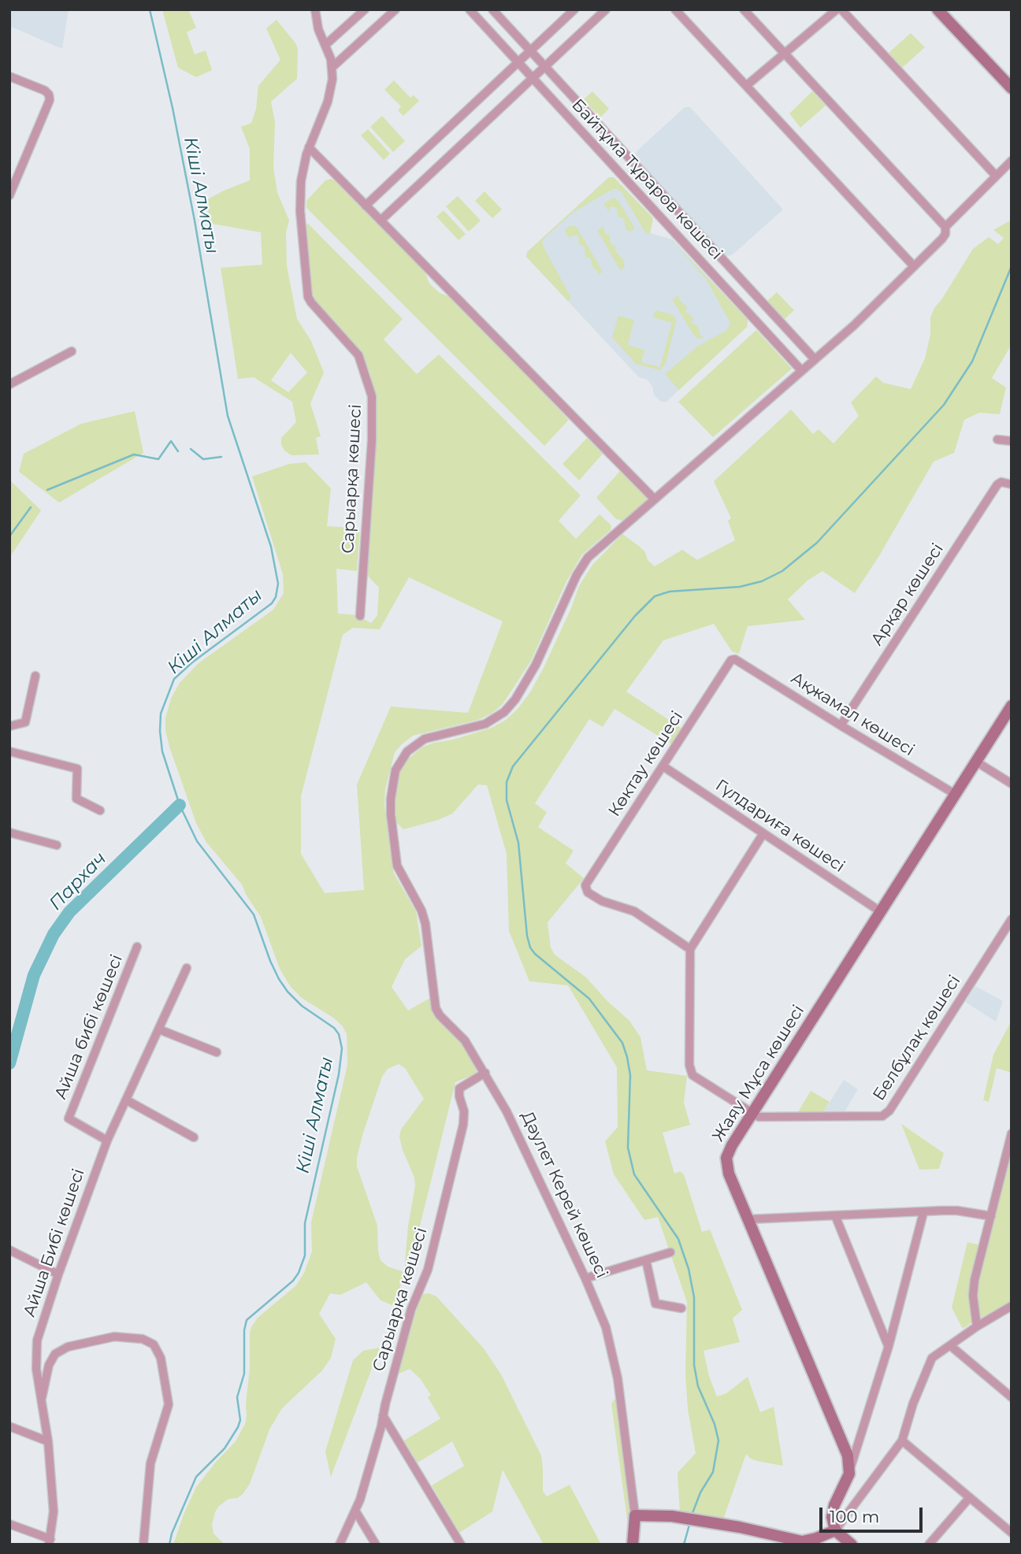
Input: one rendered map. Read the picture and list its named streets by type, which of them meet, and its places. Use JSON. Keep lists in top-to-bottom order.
{
  "streets": {
    "street": [
      "Байтұма Тұраров көшесі",
      "Сарыарқа көшесі",
      "Арқар көшесі",
      "Ақжамал көшесі",
      "Көктау көшесі",
      "Гүлдариға көшесі",
      "Айша бибі көшесі",
      "Белбұлақ көшесі",
      "Жаяу Мұса көшесі",
      "Дәулет Керей көшесі",
      "Айша Бибі көшесі"
    ]
  },
  "crossings": [
    ["Байтұма Тұраров көшесі", "Дәулет Керей көшесі"],
    ["Сарыарқа көшесі", "Дәулет Керей көшесі"],
    ["Арқар көшесі", "Ақжамал көшесі"],
    ["Ақжамал көшесі", "Көктау көшесі"],
    ["Ақжамал көшесі", "Жаяу Мұса көшесі"],
    ["Көктау көшесі", "Гүлдариға көшесі"],
    ["Гүлдариға көшесі", "Жаяу Мұса көшесі"],
    ["Айша бибі көшесі", "Айша Бибі көшесі"],
    ["Белбұлақ көшесі", "Жаяу Мұса көшесі"]
  ],
  "water": ["Кіші Алматы", "Пархач"],
  "scale_bar": "100 m"
}
